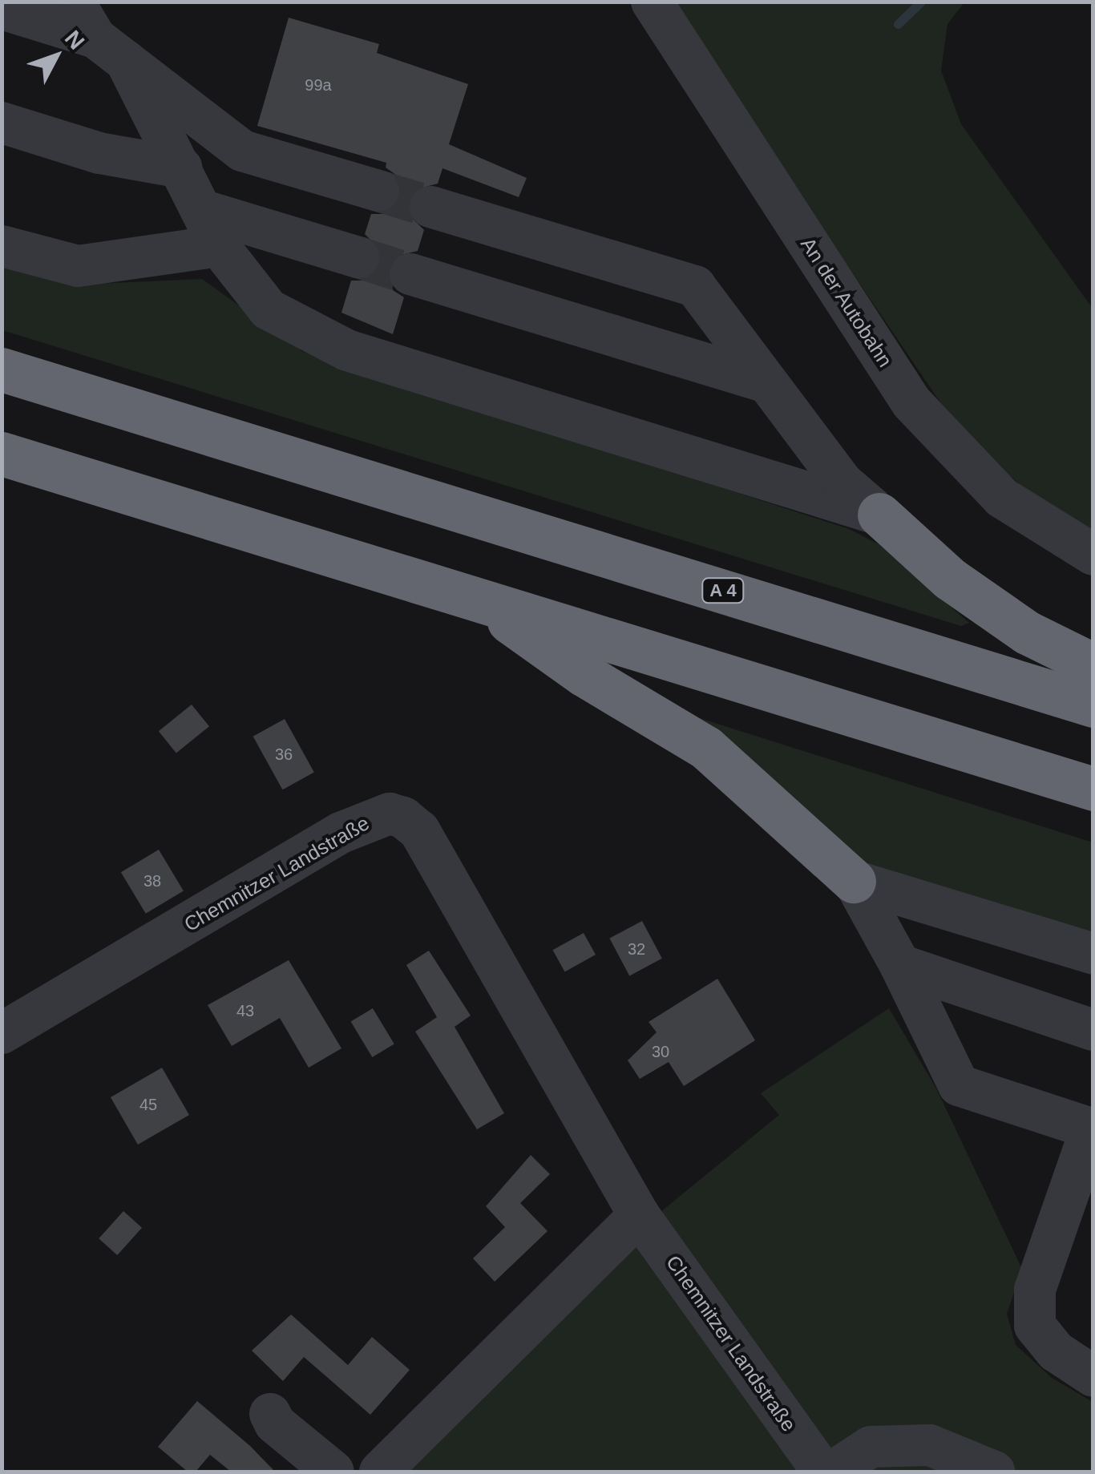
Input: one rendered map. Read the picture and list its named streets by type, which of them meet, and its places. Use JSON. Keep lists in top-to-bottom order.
{
  "streets": {
    "highway": ["A 4"],
    "street": ["An der Autobahn", "Chemnitzer Landstraße"]
  },
  "house_numbers": [
    "99a",
    "36",
    "38",
    "32",
    "43",
    "30",
    "45"
  ],
  "north": "top right"
}
